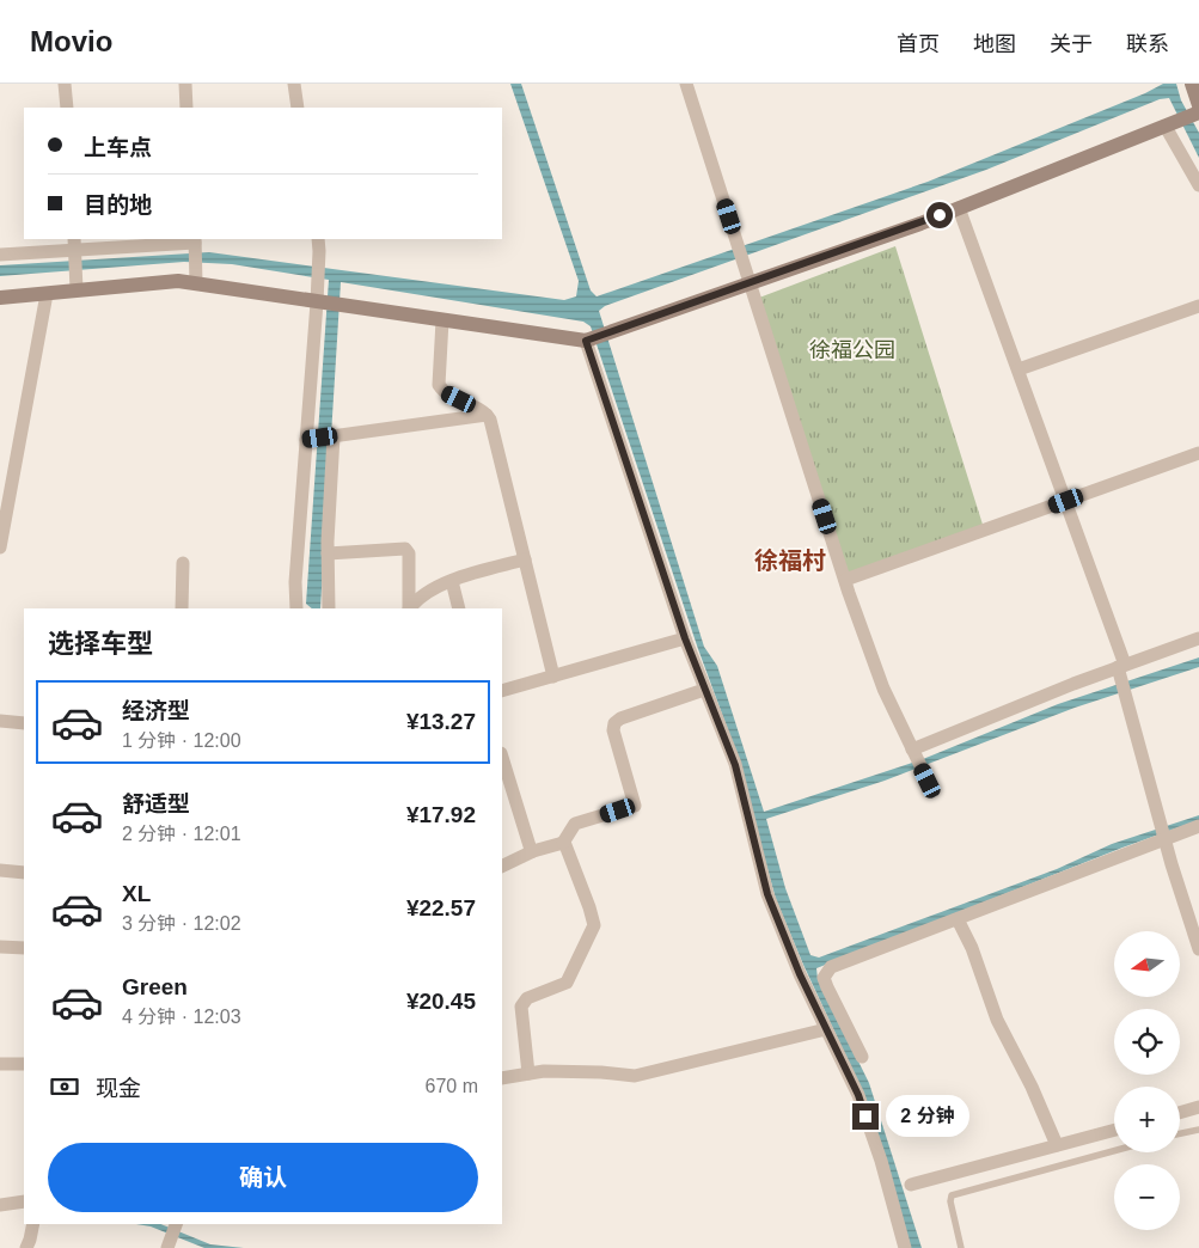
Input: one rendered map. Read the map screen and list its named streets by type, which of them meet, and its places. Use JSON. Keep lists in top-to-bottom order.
{
  "districts": ["徐福村"],
  "parks": ["徐福公园"],
  "north": "left",
  "page": {
    "header": "Movio",
    "nav": [
      "首页",
      "地图",
      "关于",
      "联系"
    ],
    "banner": ["上车点", "目的地"],
    "heading": "选择车型",
    "list": [
      {
        "name": "经济型",
        "note": "1 分钟 · 12:00",
        "value": "¥13.27"
      },
      {
        "name": "舒适型",
        "note": "2 分钟 · 12:01",
        "value": "¥17.92"
      },
      {
        "name": "XL",
        "note": "3 分钟 · 12:02",
        "value": "¥22.57"
      },
      {
        "name": "Green",
        "note": "4 分钟 · 12:03",
        "value": "¥20.45"
      }
    ],
    "map_buttons": ["+", "−"],
    "pay": ["现金", "670 m"],
    "bubble": "2 分钟",
    "buttons": "确认"
  }
}
